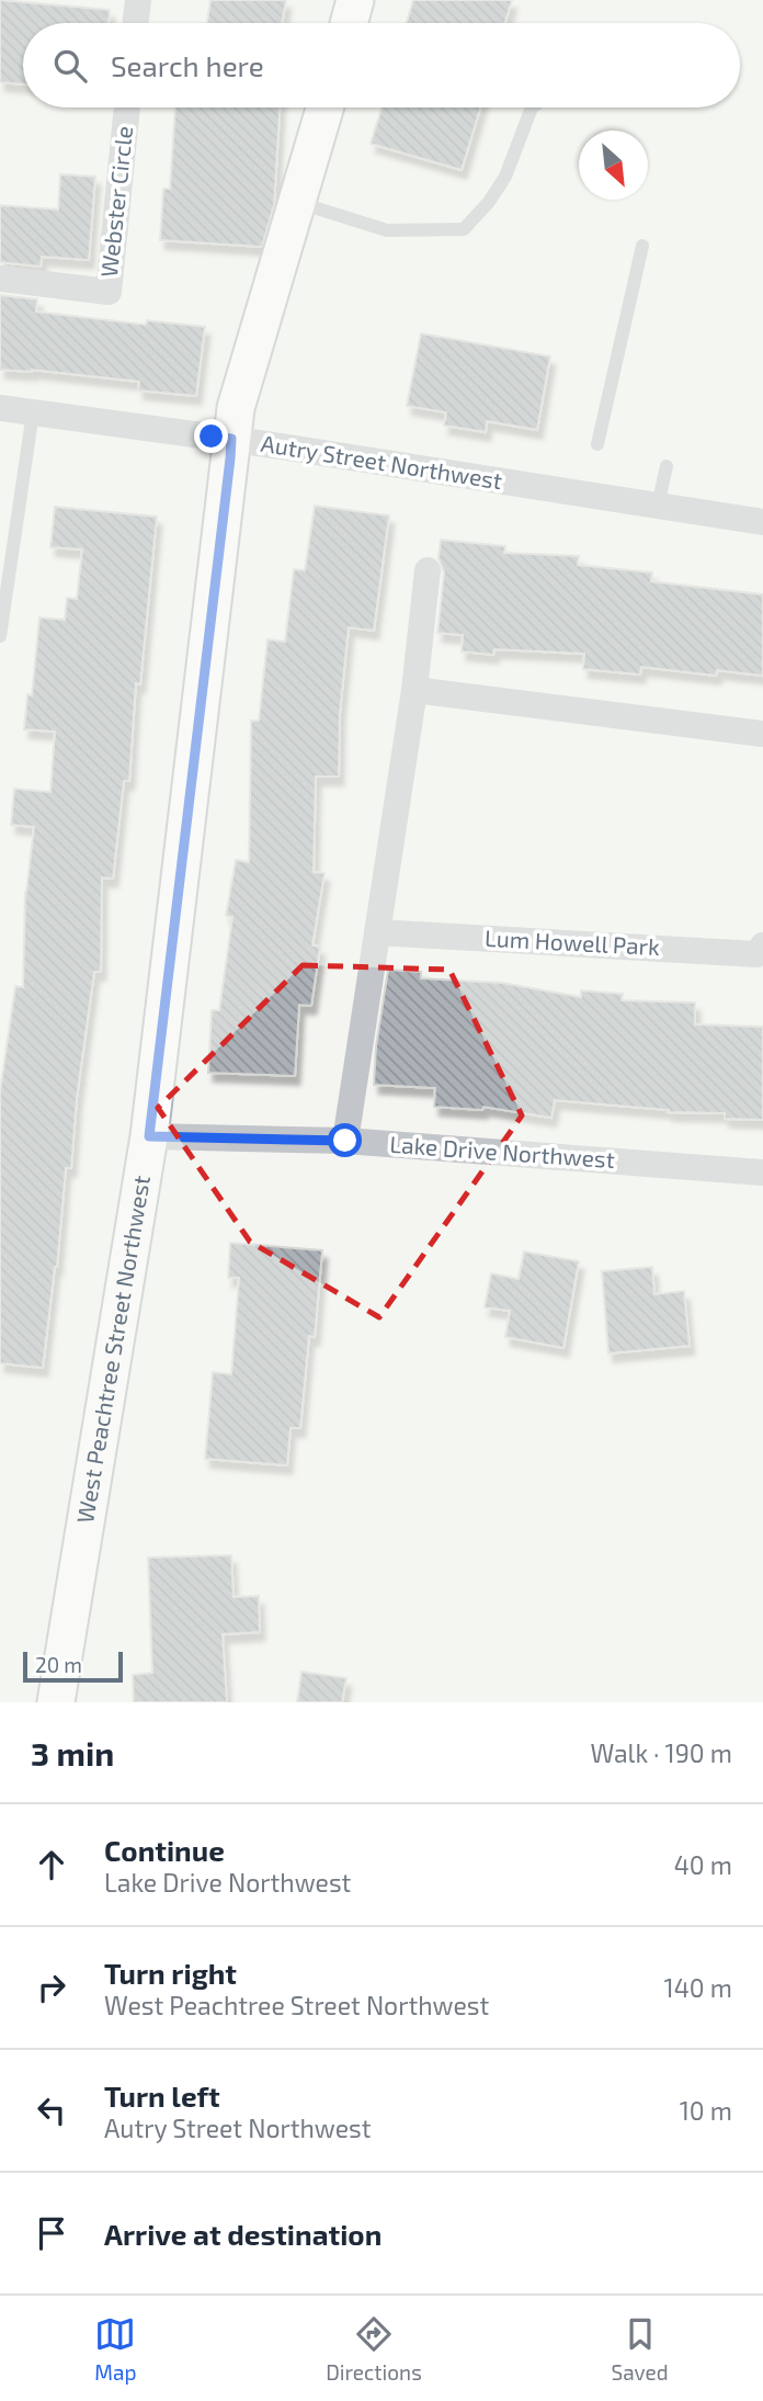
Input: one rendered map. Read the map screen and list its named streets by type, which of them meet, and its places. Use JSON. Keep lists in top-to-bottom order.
{
  "streets": {
    "street": [
      "Webster Circle",
      "Autry Street Northwest",
      "Lum Howell Park",
      "Lake Drive Northwest",
      "West Peachtree Street Northwest"
    ]
  },
  "crossings": [
    ["Autry Street Northwest", "West Peachtree Street Northwest"],
    ["Lake Drive Northwest", "West Peachtree Street Northwest"]
  ],
  "scale_bar": "20 m",
  "north": "bottom right",
  "page": {
    "search": "Search here",
    "scale": "20 m",
    "heading": ["3 min", "Walk · 190 m"],
    "list": [
      ["Continue", "Lake Drive Northwest", "40 m"],
      ["Turn right", "West Peachtree Street Northwest", "140 m"],
      ["Turn left", "Autry Street Northwest", "10 m"],
      "Arrive at destination"
    ],
    "nav": ["Map", "Directions", "Saved"]
  }
}
